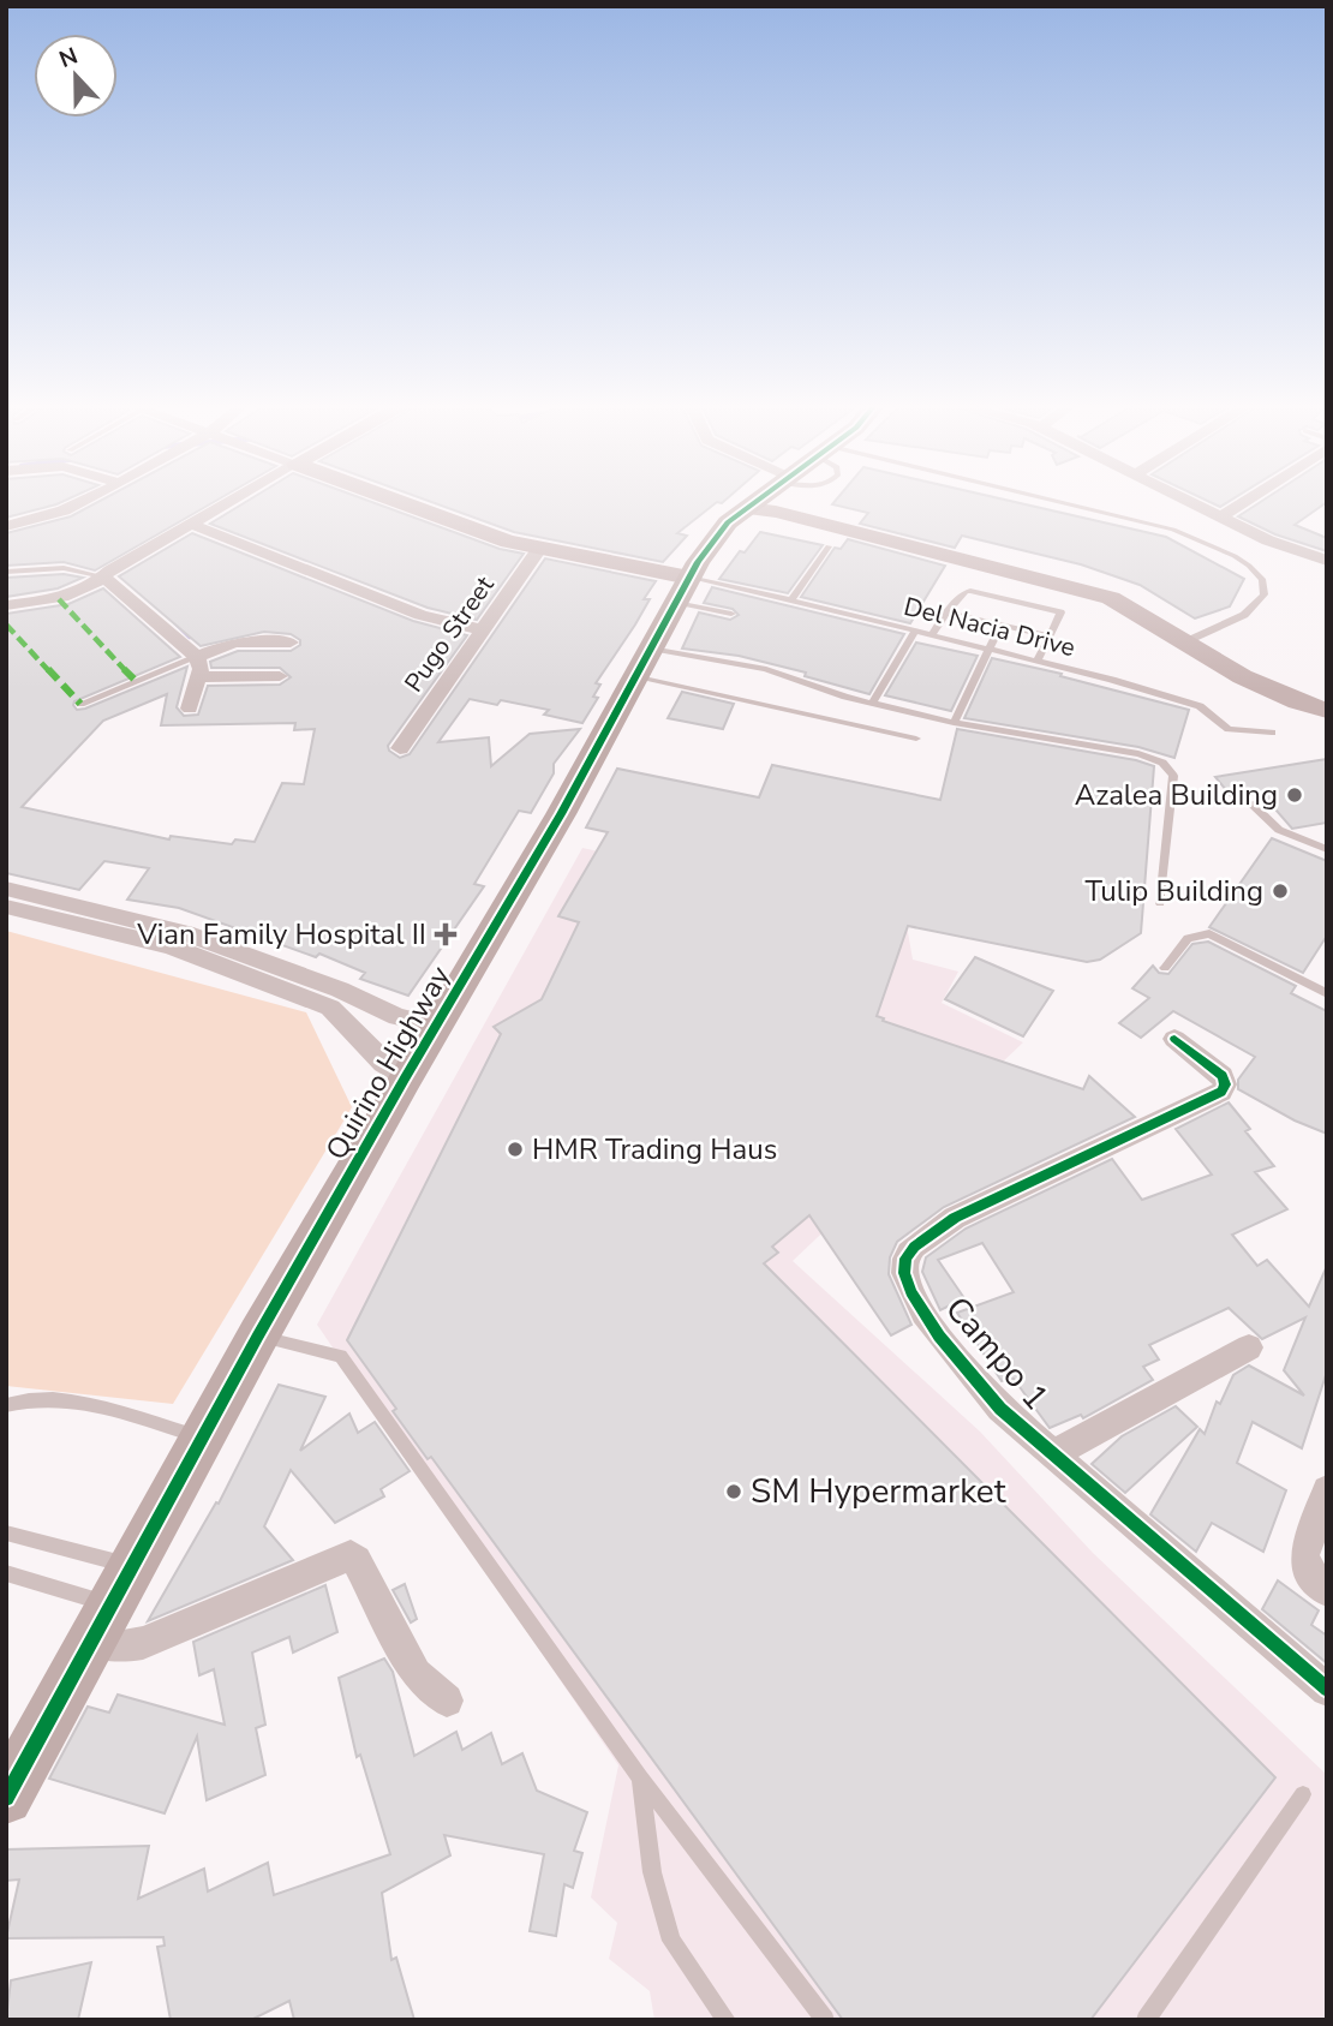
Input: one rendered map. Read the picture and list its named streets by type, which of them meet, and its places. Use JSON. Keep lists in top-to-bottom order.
{
  "streets": {
    "main road": ["Quirino Highway"],
    "street": ["Pugo Street", "Campo 1"],
    "lane": ["Del Nacia Drive"]
  },
  "crossings": [
    ["Del Nacia Drive", "Quirino Highway"]
  ],
  "places": {
    "other": [
      "Azalea Building",
      "Tulip Building",
      "HMR Trading Haus",
      "SM Hypermarket"
    ],
    "health": ["Vian Family Hospital II"]
  },
  "north": "top"
}
